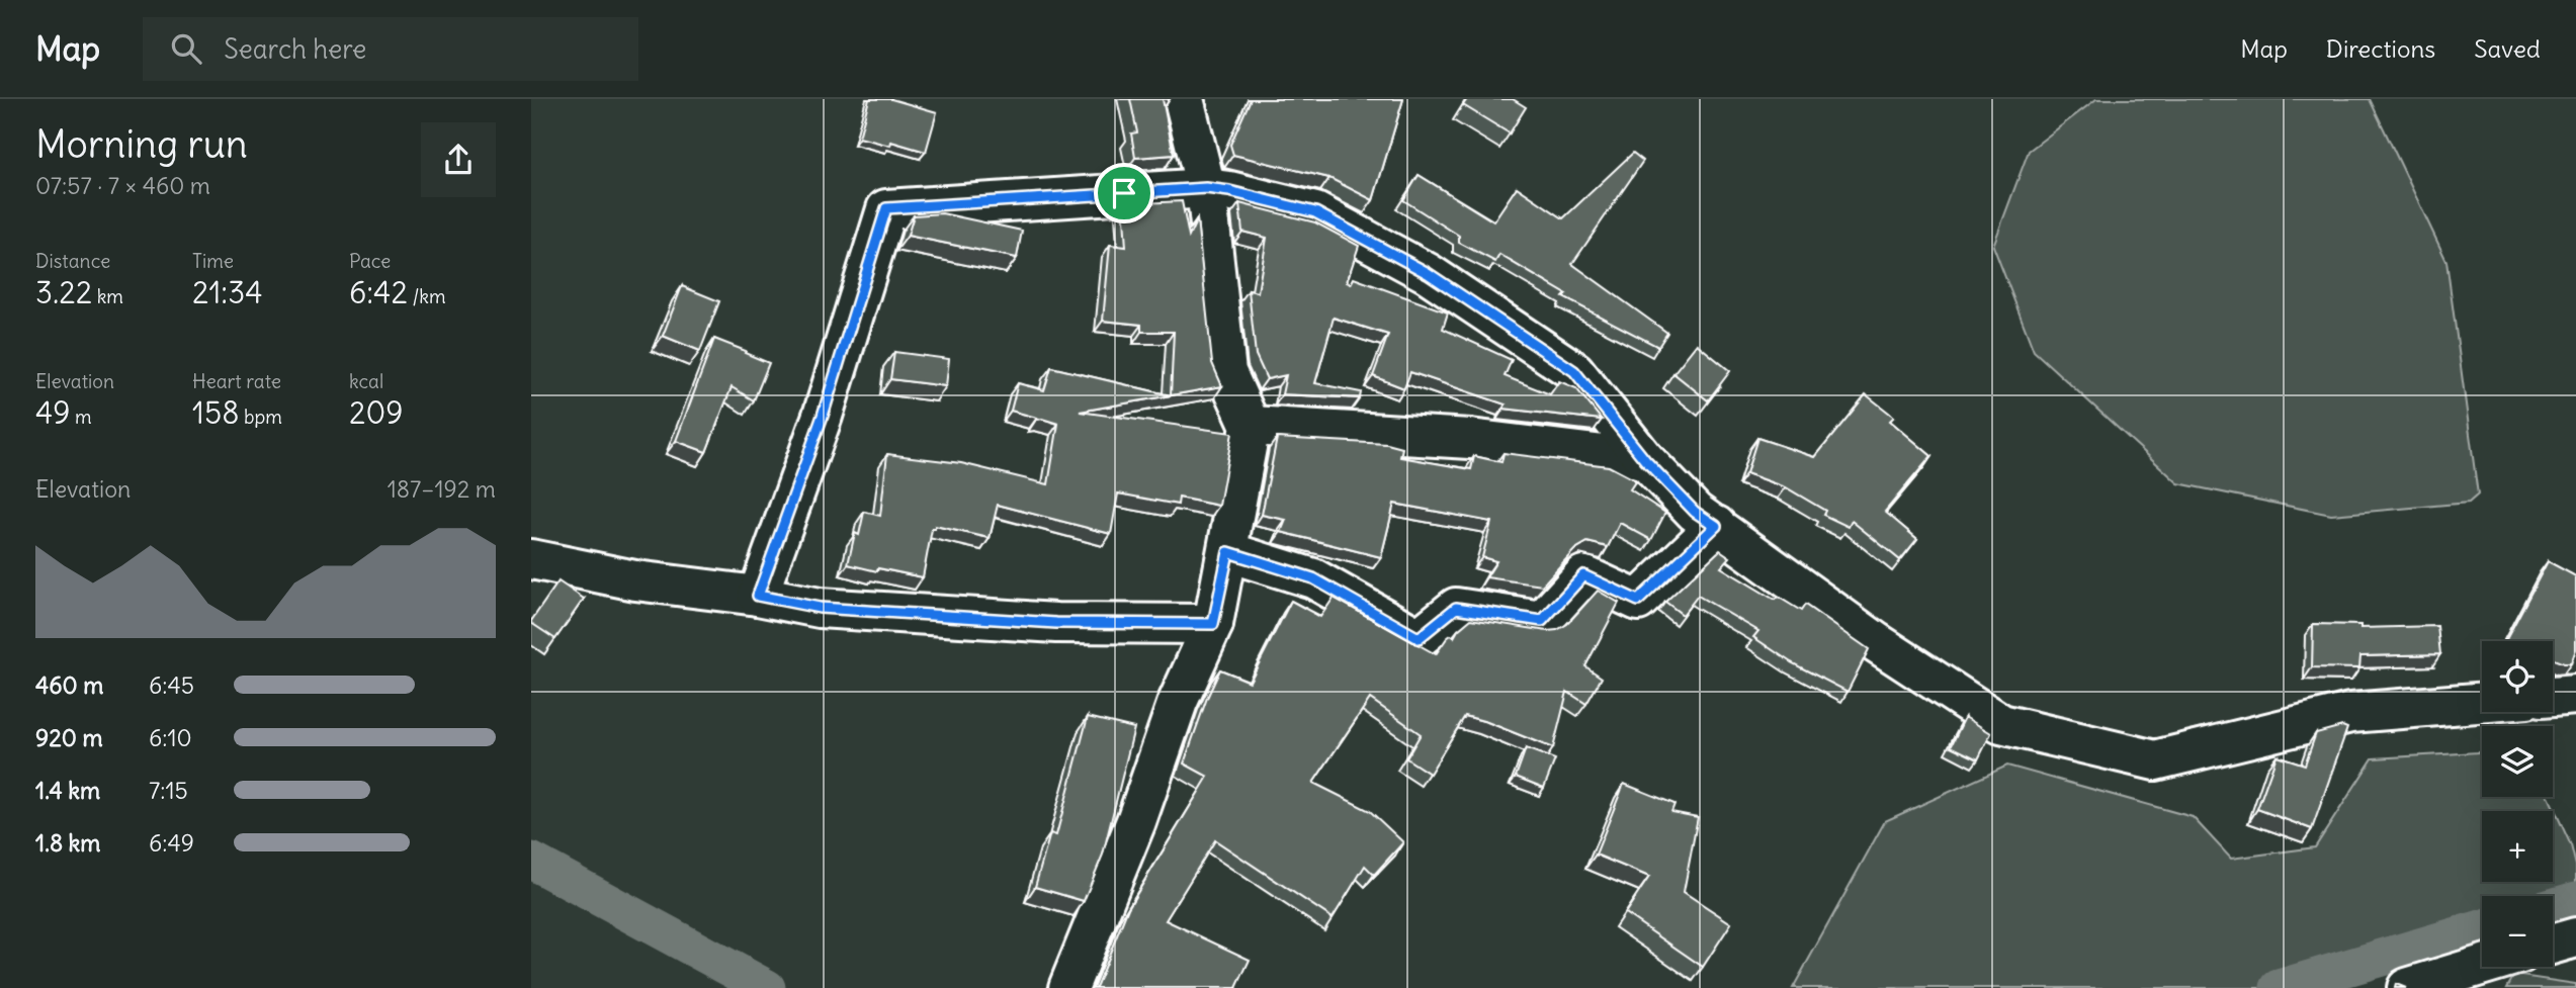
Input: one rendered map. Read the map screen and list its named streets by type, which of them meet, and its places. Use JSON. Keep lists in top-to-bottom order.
{
  "page": {
    "header": "Map",
    "search": "Search here",
    "nav": ["Map", "Directions", "Saved"],
    "heading": ["Morning run", "07:57 · 7 × 460 m"],
    "stats": [
      ["Distance", "3.22 km"],
      ["Time", "21:34"],
      ["Pace", "6:42 /km"],
      ["Elevation", "49 m"],
      ["Heart rate", "158 bpm"],
      ["kcal", "209"]
    ],
    "chart": ["Elevation", "187–192 m"],
    "map_buttons": ["+", "−"],
    "list": [
      {
        "name": "460 m",
        "note": "6:45"
      },
      {
        "name": "920 m",
        "note": "6:10"
      },
      {
        "name": "1.4 km",
        "note": "7:15"
      },
      {
        "name": "1.8 km",
        "note": "6:49"
      }
    ]
  }
}
